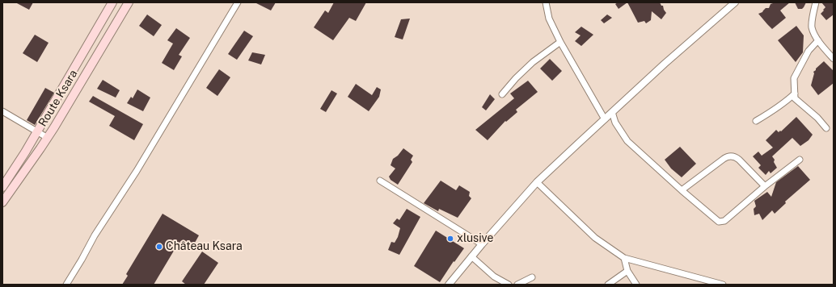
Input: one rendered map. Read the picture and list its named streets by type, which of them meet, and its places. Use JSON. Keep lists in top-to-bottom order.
{
  "streets": {
    "main road": ["Route Ksara"]
  },
  "places": ["xlusive", "Château Ksara"]
}
